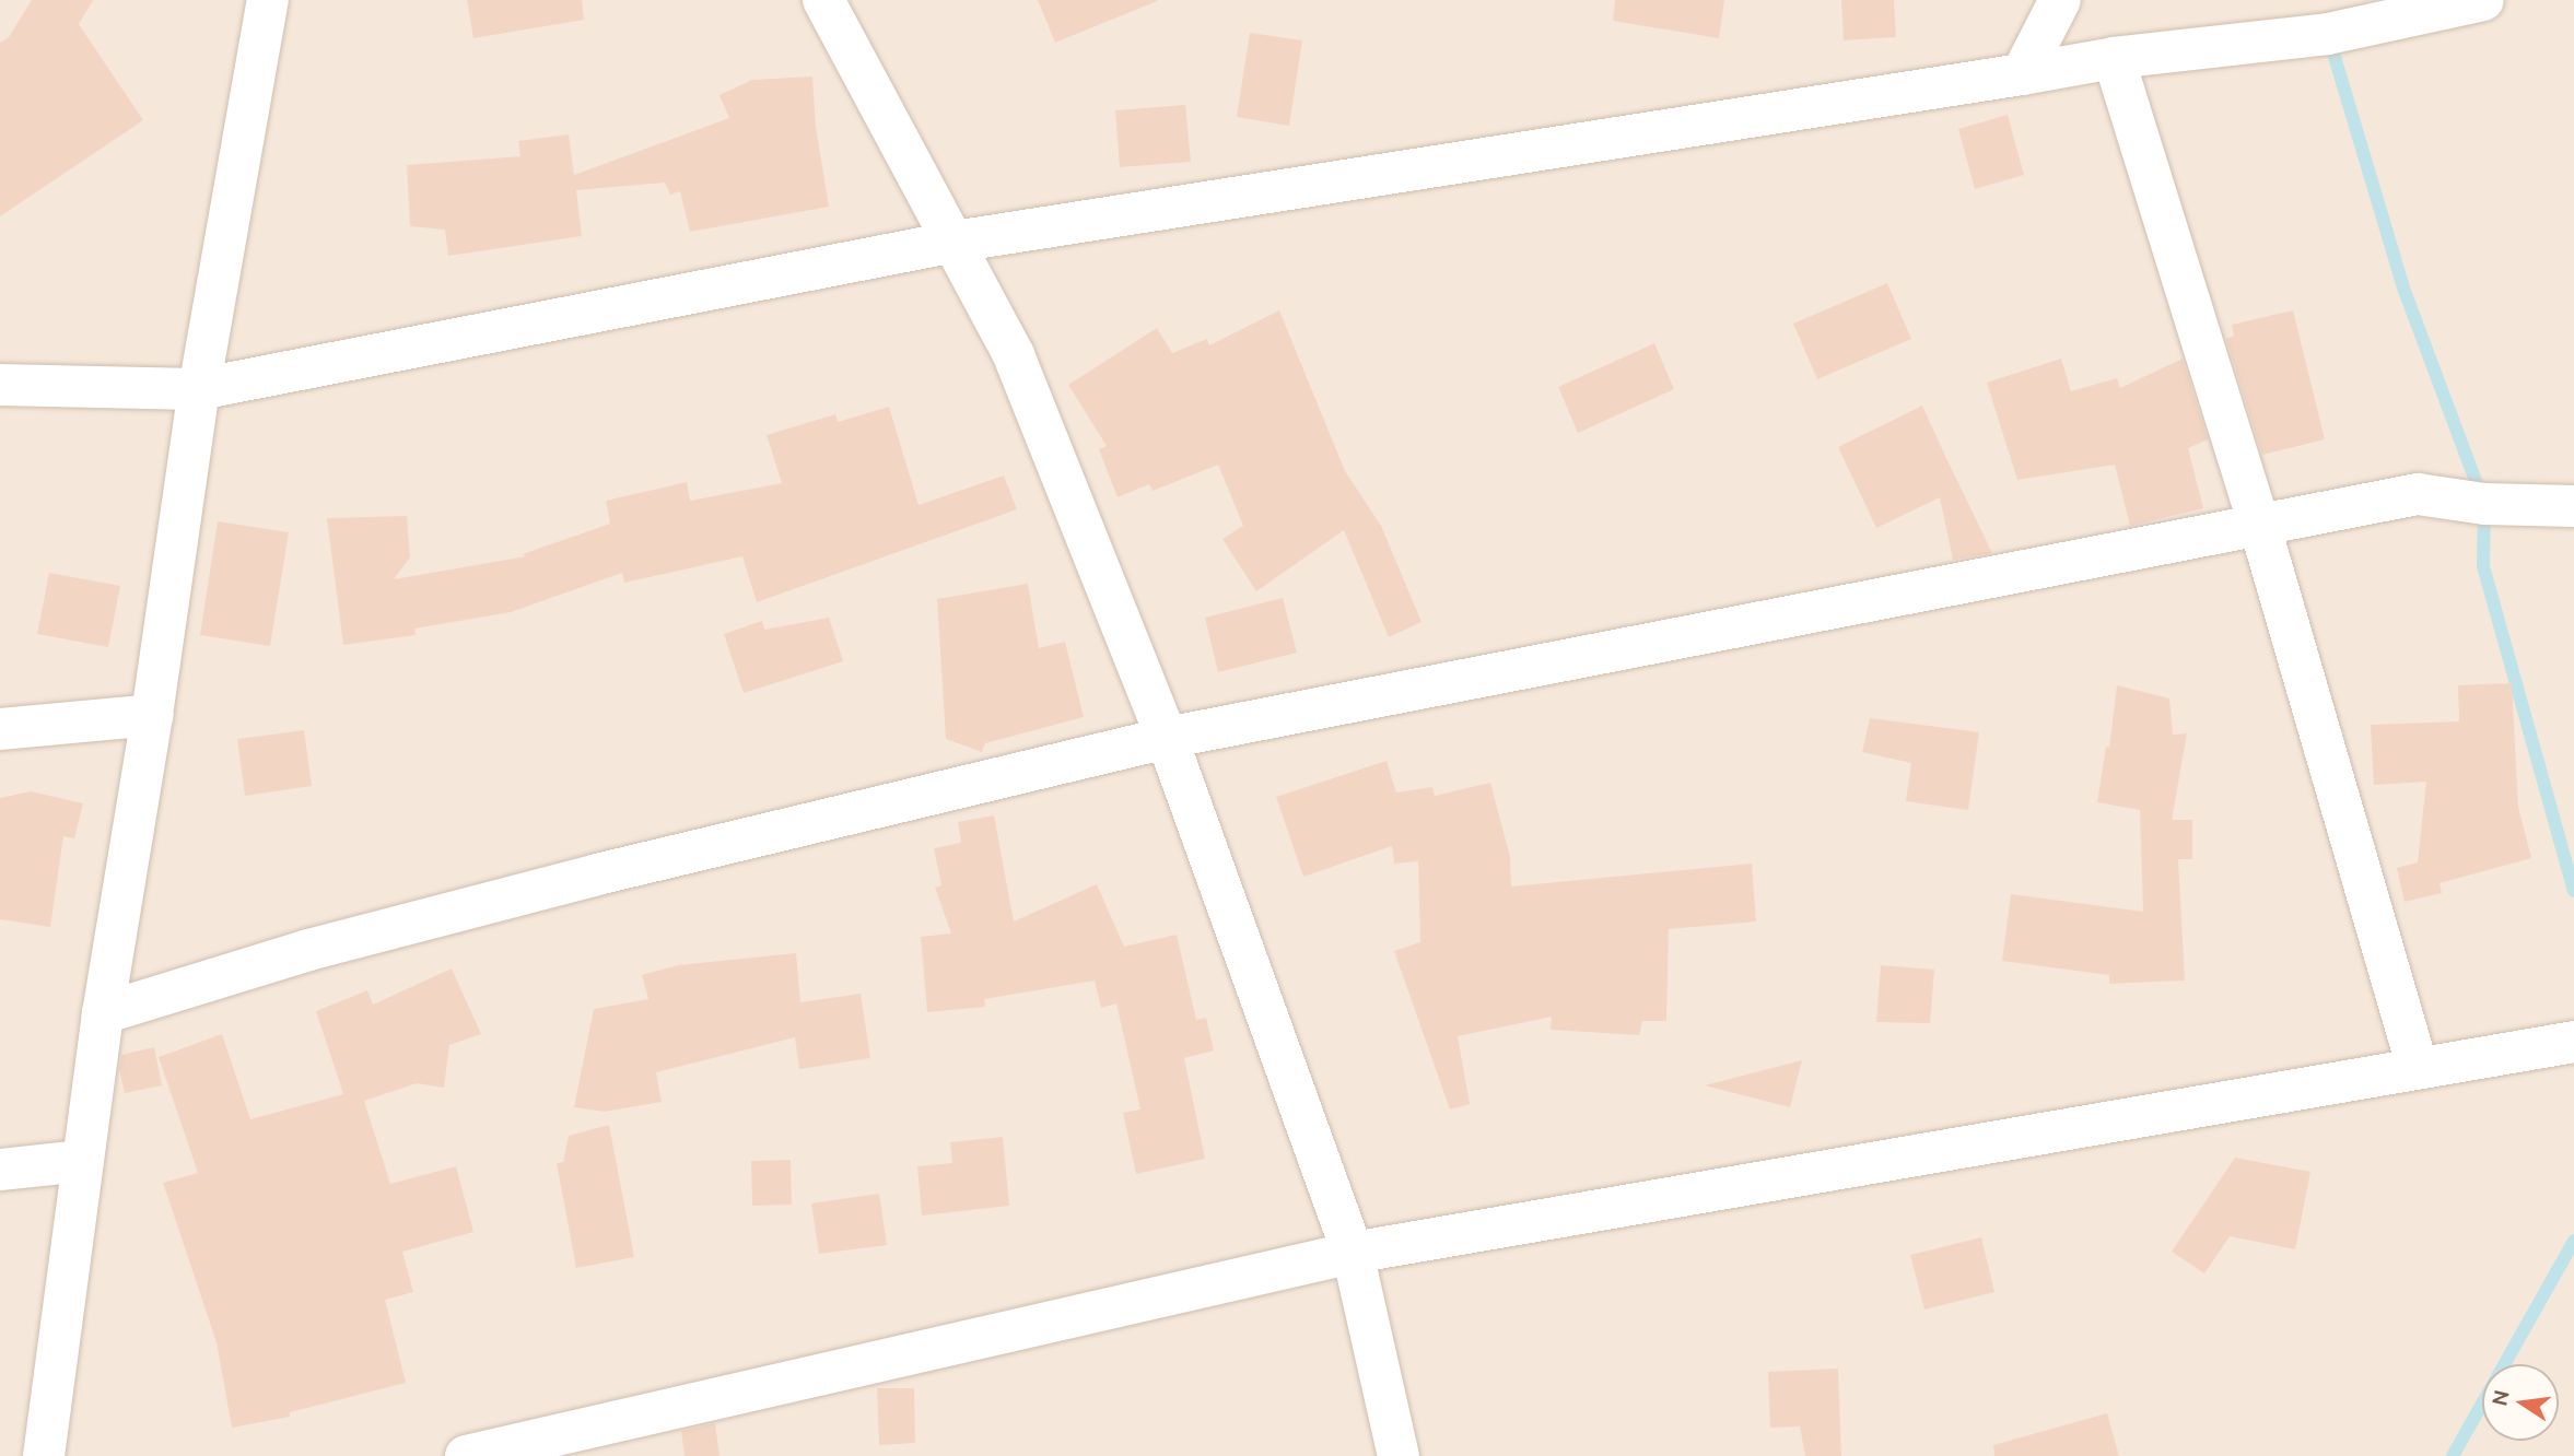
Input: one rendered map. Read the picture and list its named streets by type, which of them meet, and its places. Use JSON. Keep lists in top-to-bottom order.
{
  "north": "left"
}
